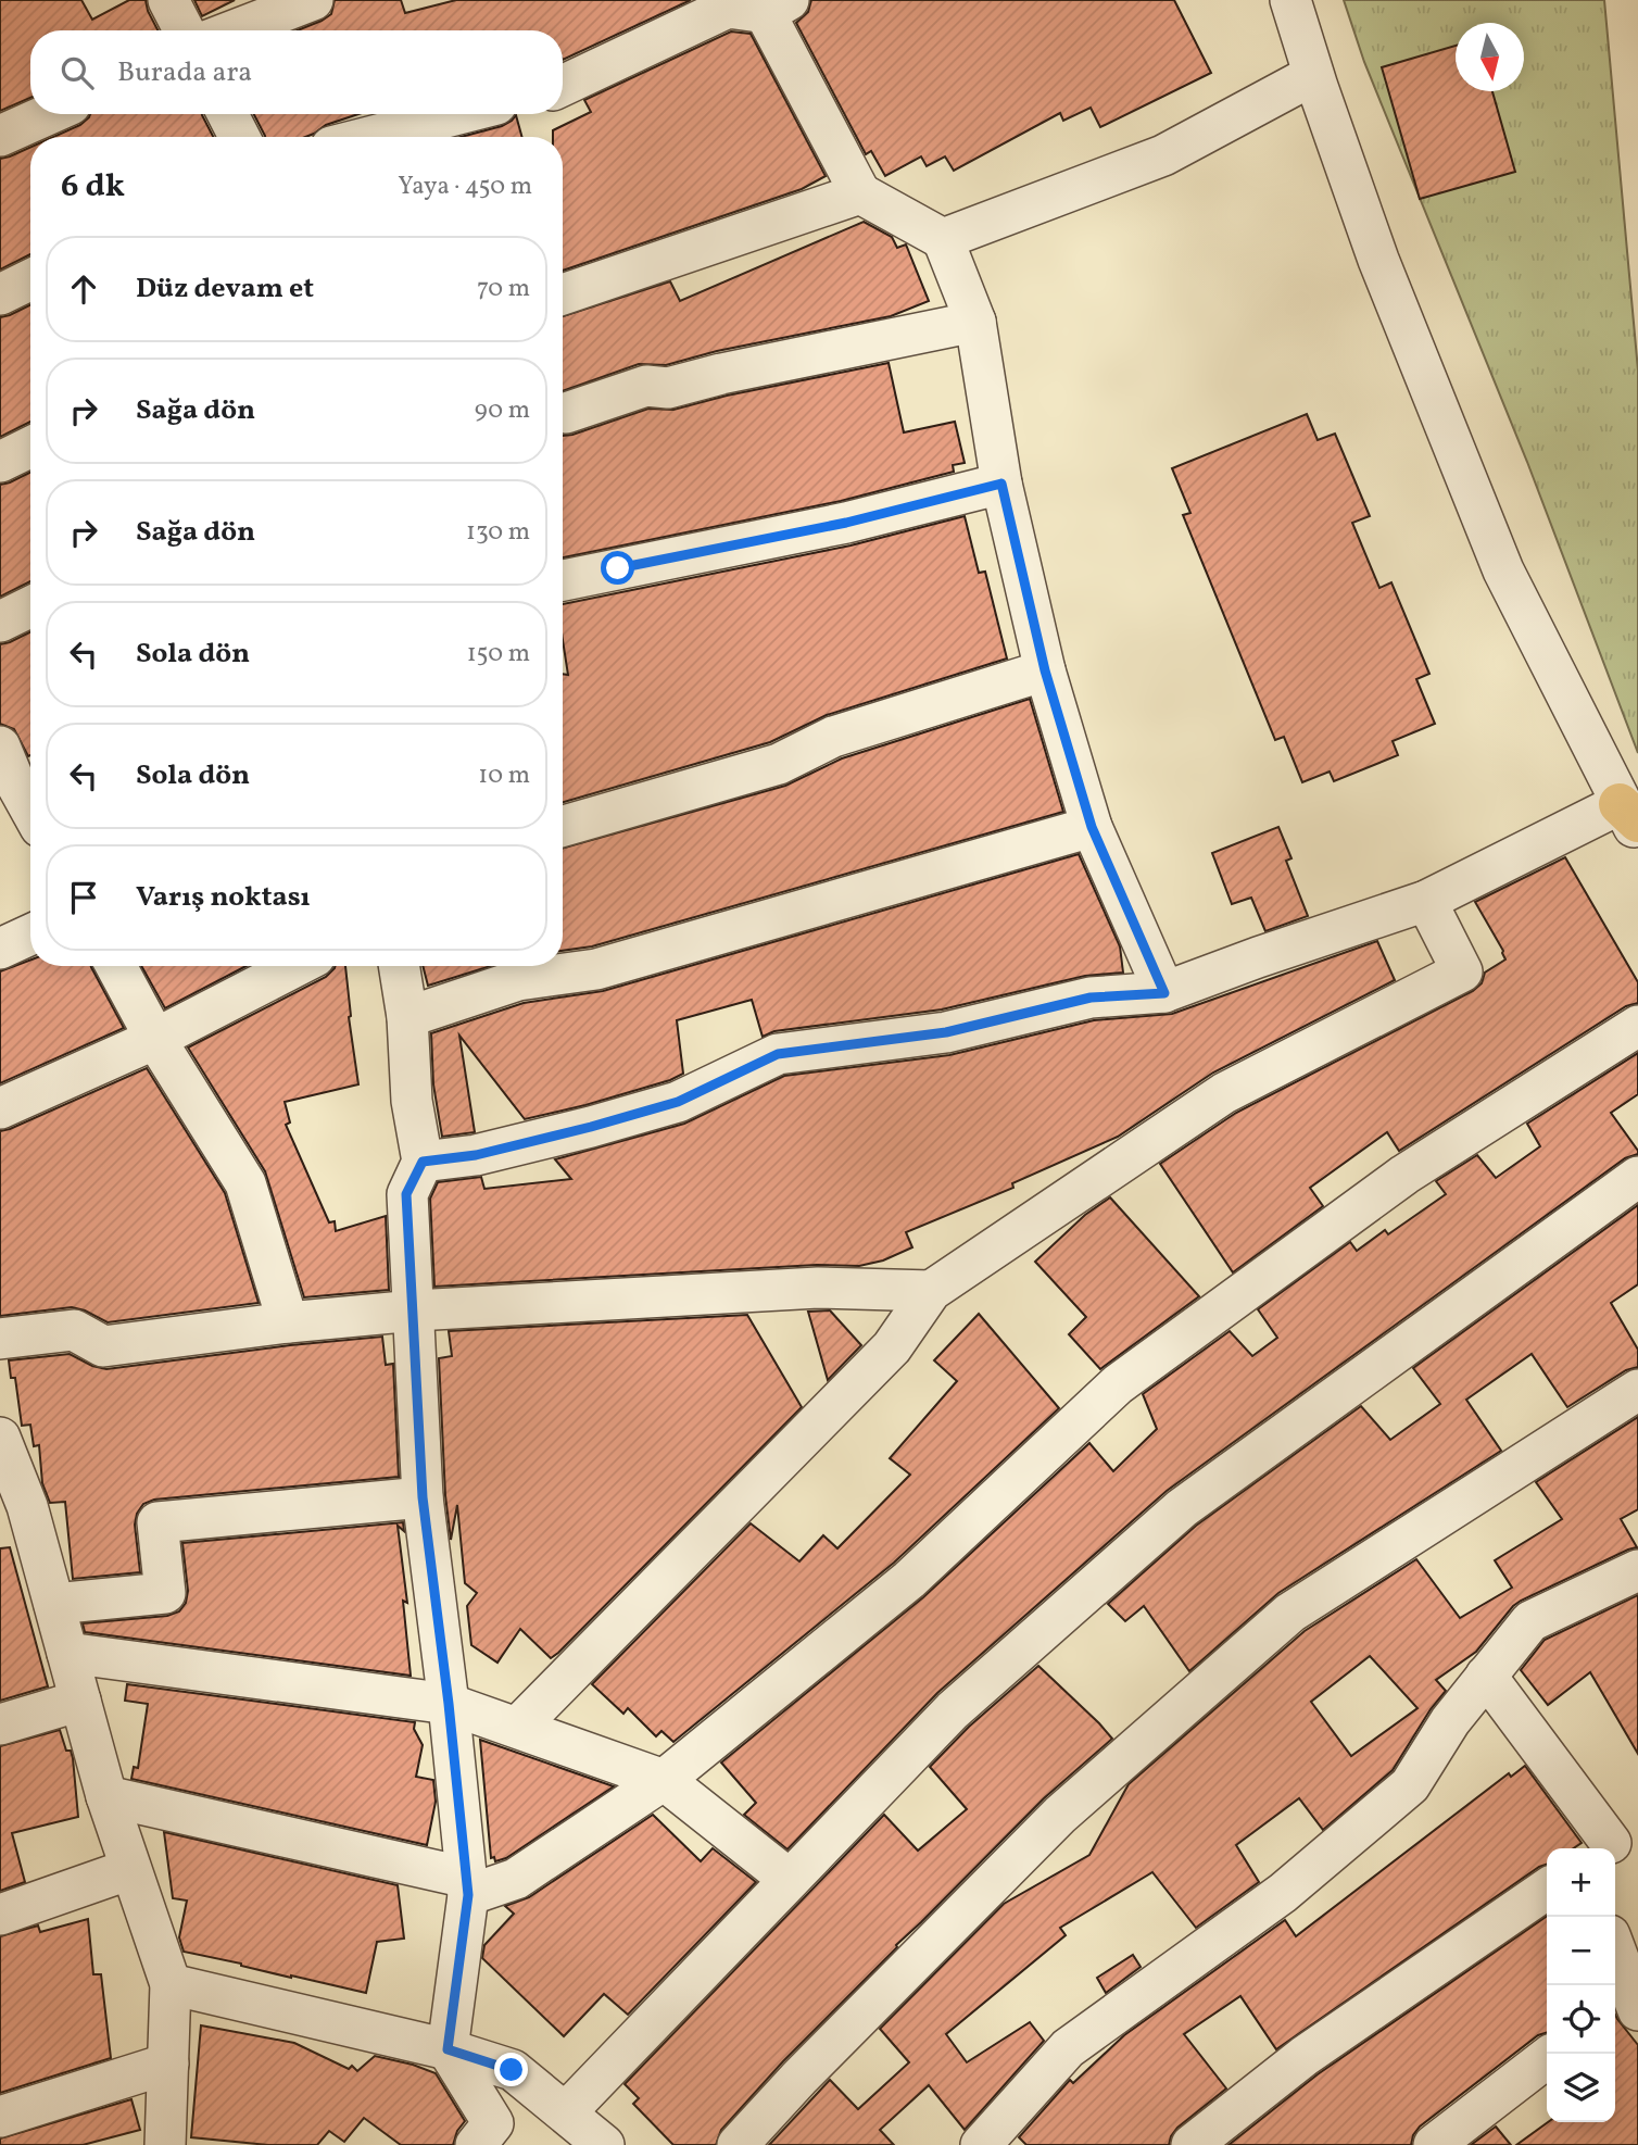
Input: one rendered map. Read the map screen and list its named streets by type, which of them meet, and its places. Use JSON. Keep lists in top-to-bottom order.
{
  "north": "bottom",
  "page": {
    "search": "Burada ara",
    "heading": ["6 dk", "Yaya · 450 m"],
    "list": [
      ["Düz devam et", "70 m"],
      ["Sağa dön", "90 m"],
      ["Sağa dön", "130 m"],
      ["Sola dön", "150 m"],
      ["Sola dön", "10 m"],
      "Varış noktası"
    ],
    "map_buttons": ["+", "−"]
  }
}
